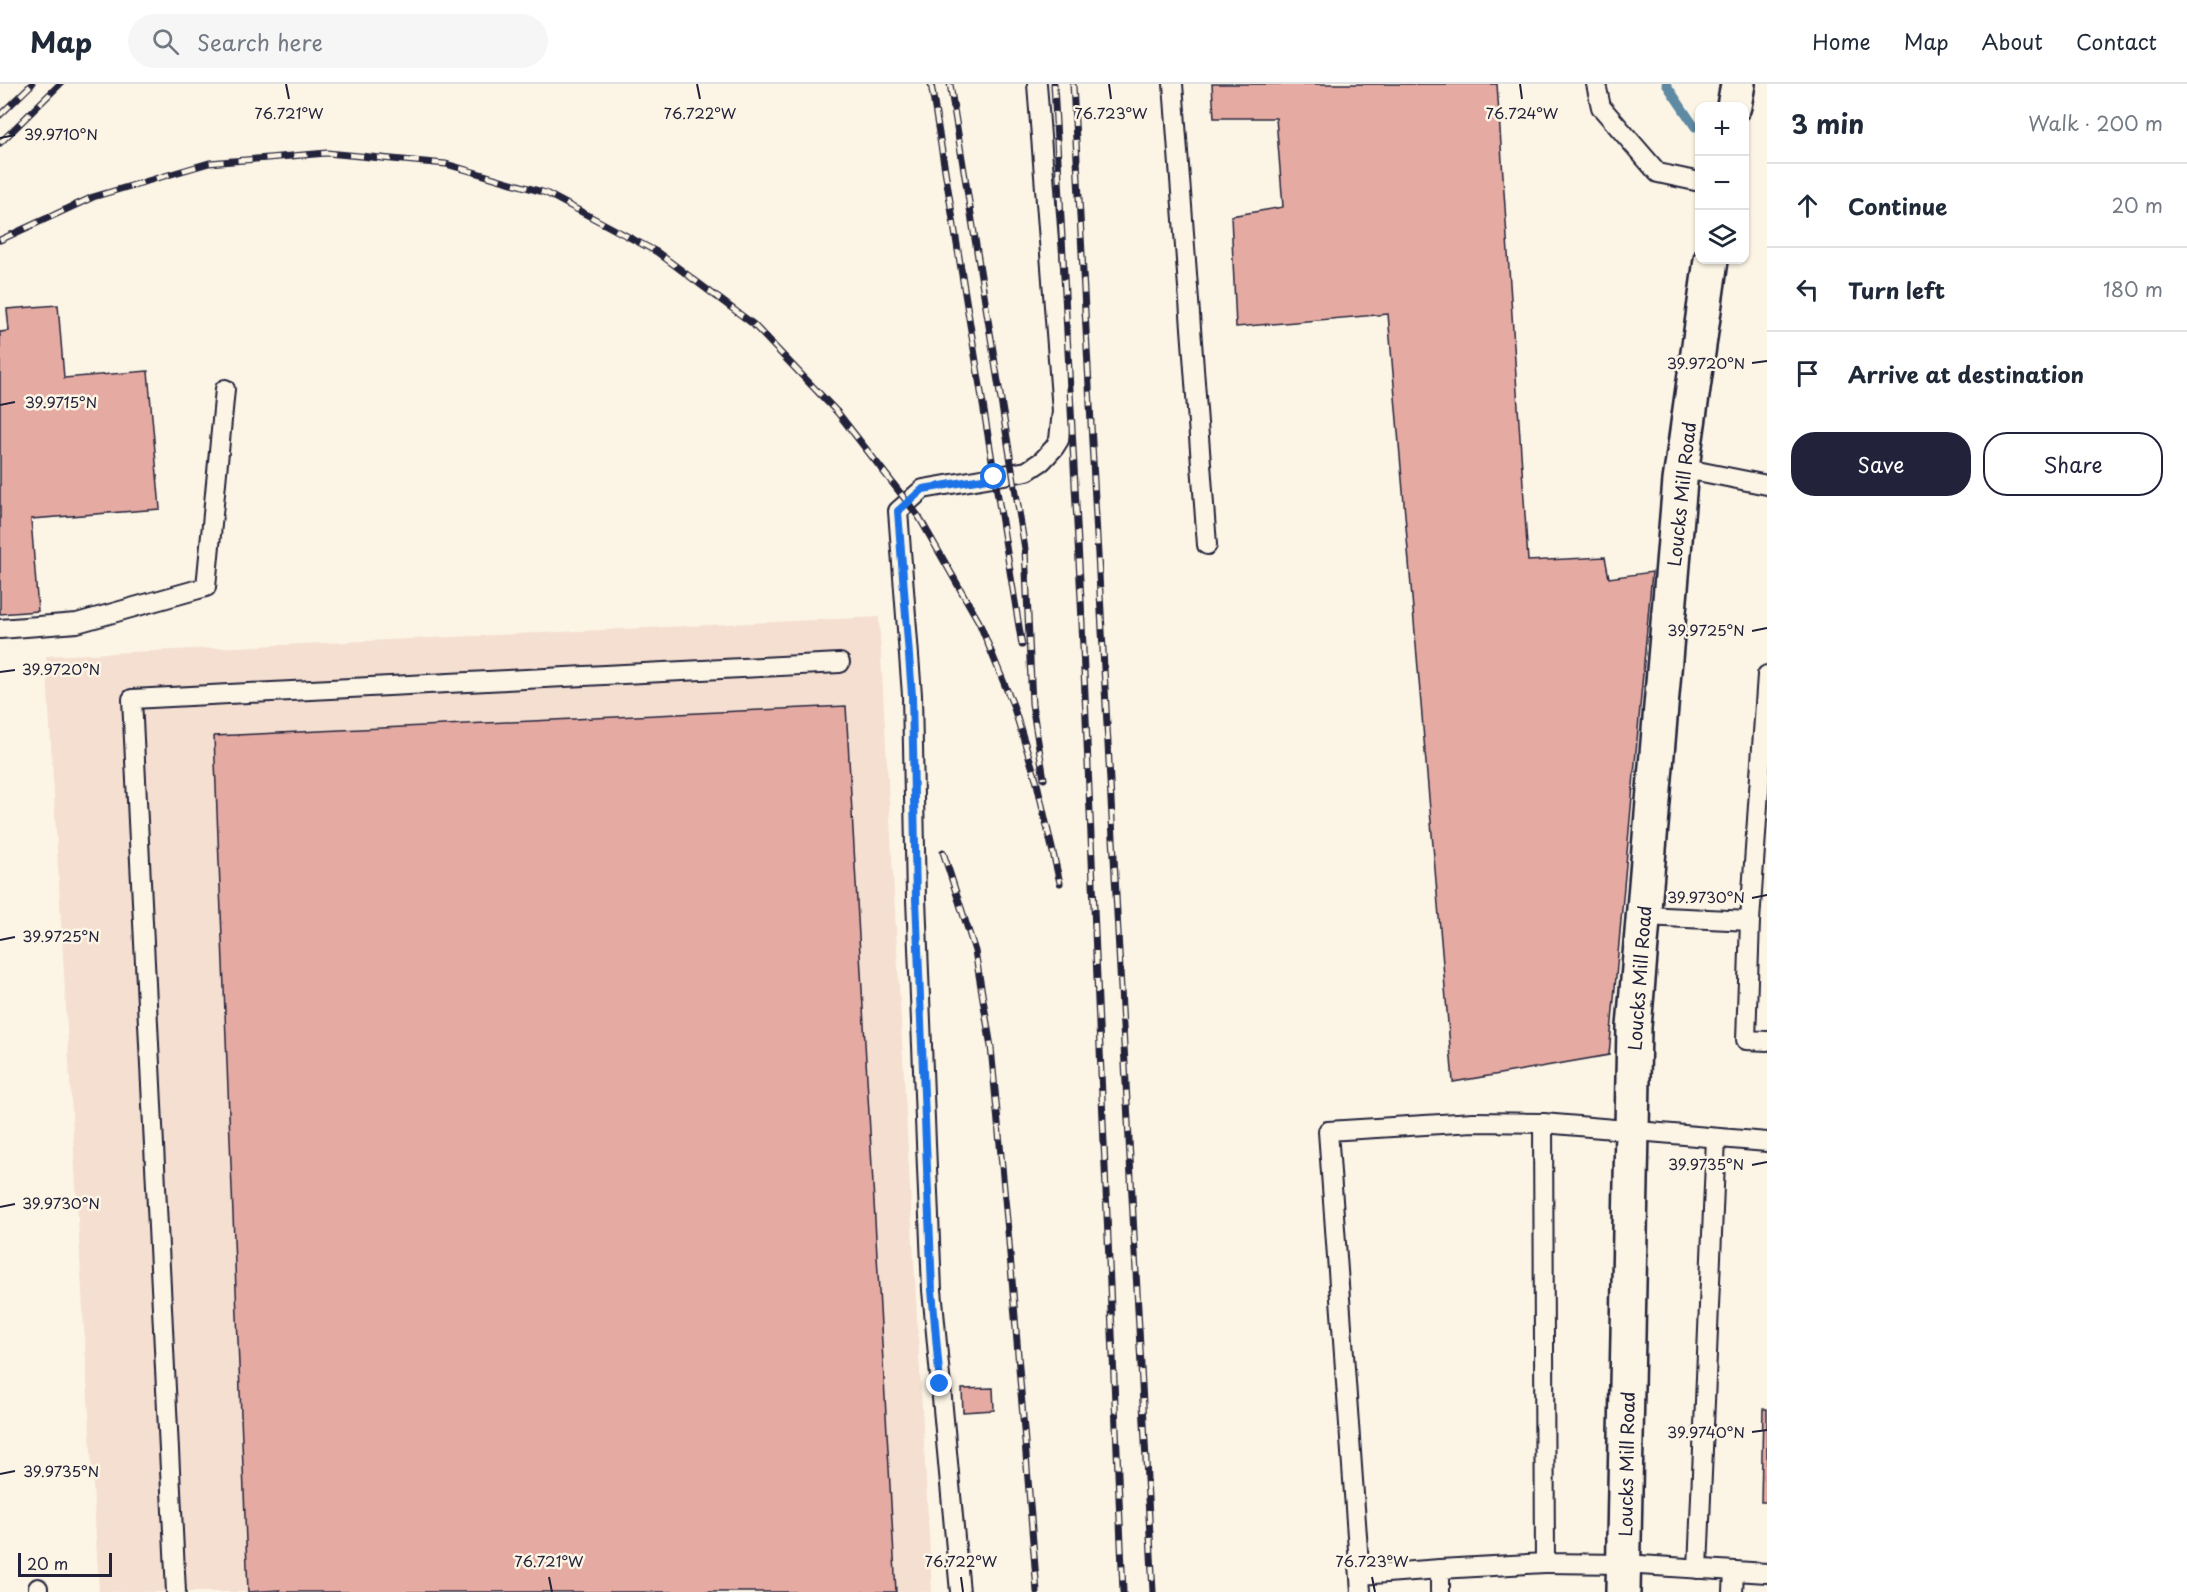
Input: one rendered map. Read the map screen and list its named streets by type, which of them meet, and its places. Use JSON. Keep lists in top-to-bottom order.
{
  "streets": {
    "street": ["Loucks Mill Road"]
  },
  "scale_bar": "20 m",
  "page": {
    "header": "Map",
    "search": "Search here",
    "nav": [
      "Home",
      "Map",
      "About",
      "Contact"
    ],
    "heading": ["3 min", "Walk · 200 m"],
    "map_buttons": ["+", "−"],
    "list": [
      ["Continue", "20 m"],
      ["Turn left", "180 m"],
      "Arrive at destination"
    ],
    "buttons": ["Save", "Share"],
    "scale": "20 m"
  },
  "coordinates": [
    "76.721°W",
    "76.722°W",
    "76.723°W",
    "76.724°W",
    "39.9710°N",
    "39.9720°N",
    "39.9715°N",
    "39.9725°N",
    "39.9730°N",
    "39.9735°N",
    "39.9740°N"
  ]
}
